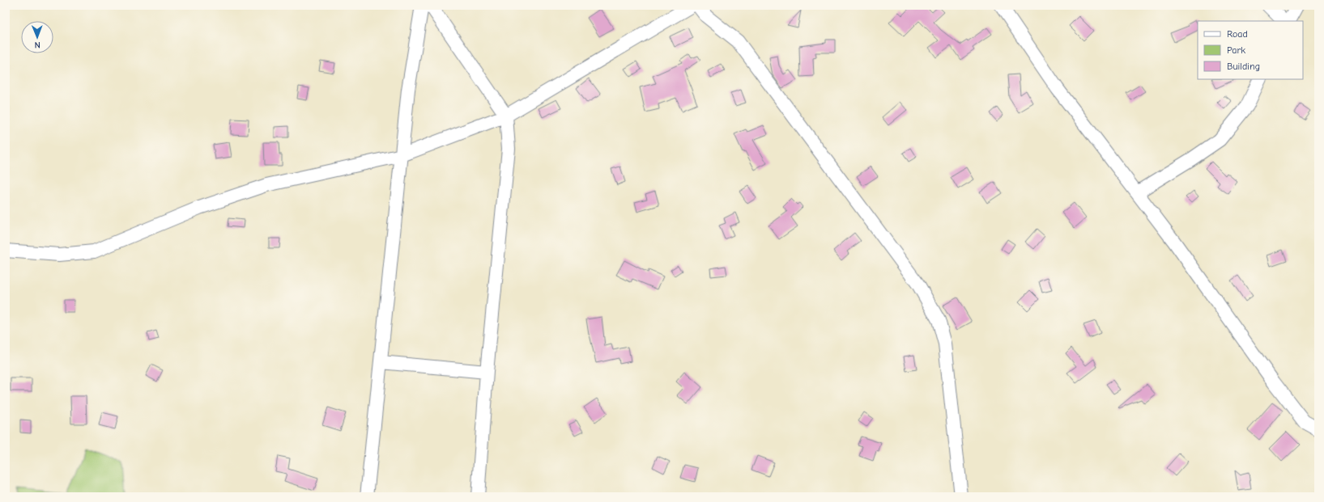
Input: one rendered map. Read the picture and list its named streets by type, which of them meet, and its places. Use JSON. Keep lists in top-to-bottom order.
{
  "legend": ["Road", "Park", "Building"],
  "north": "bottom"
}
